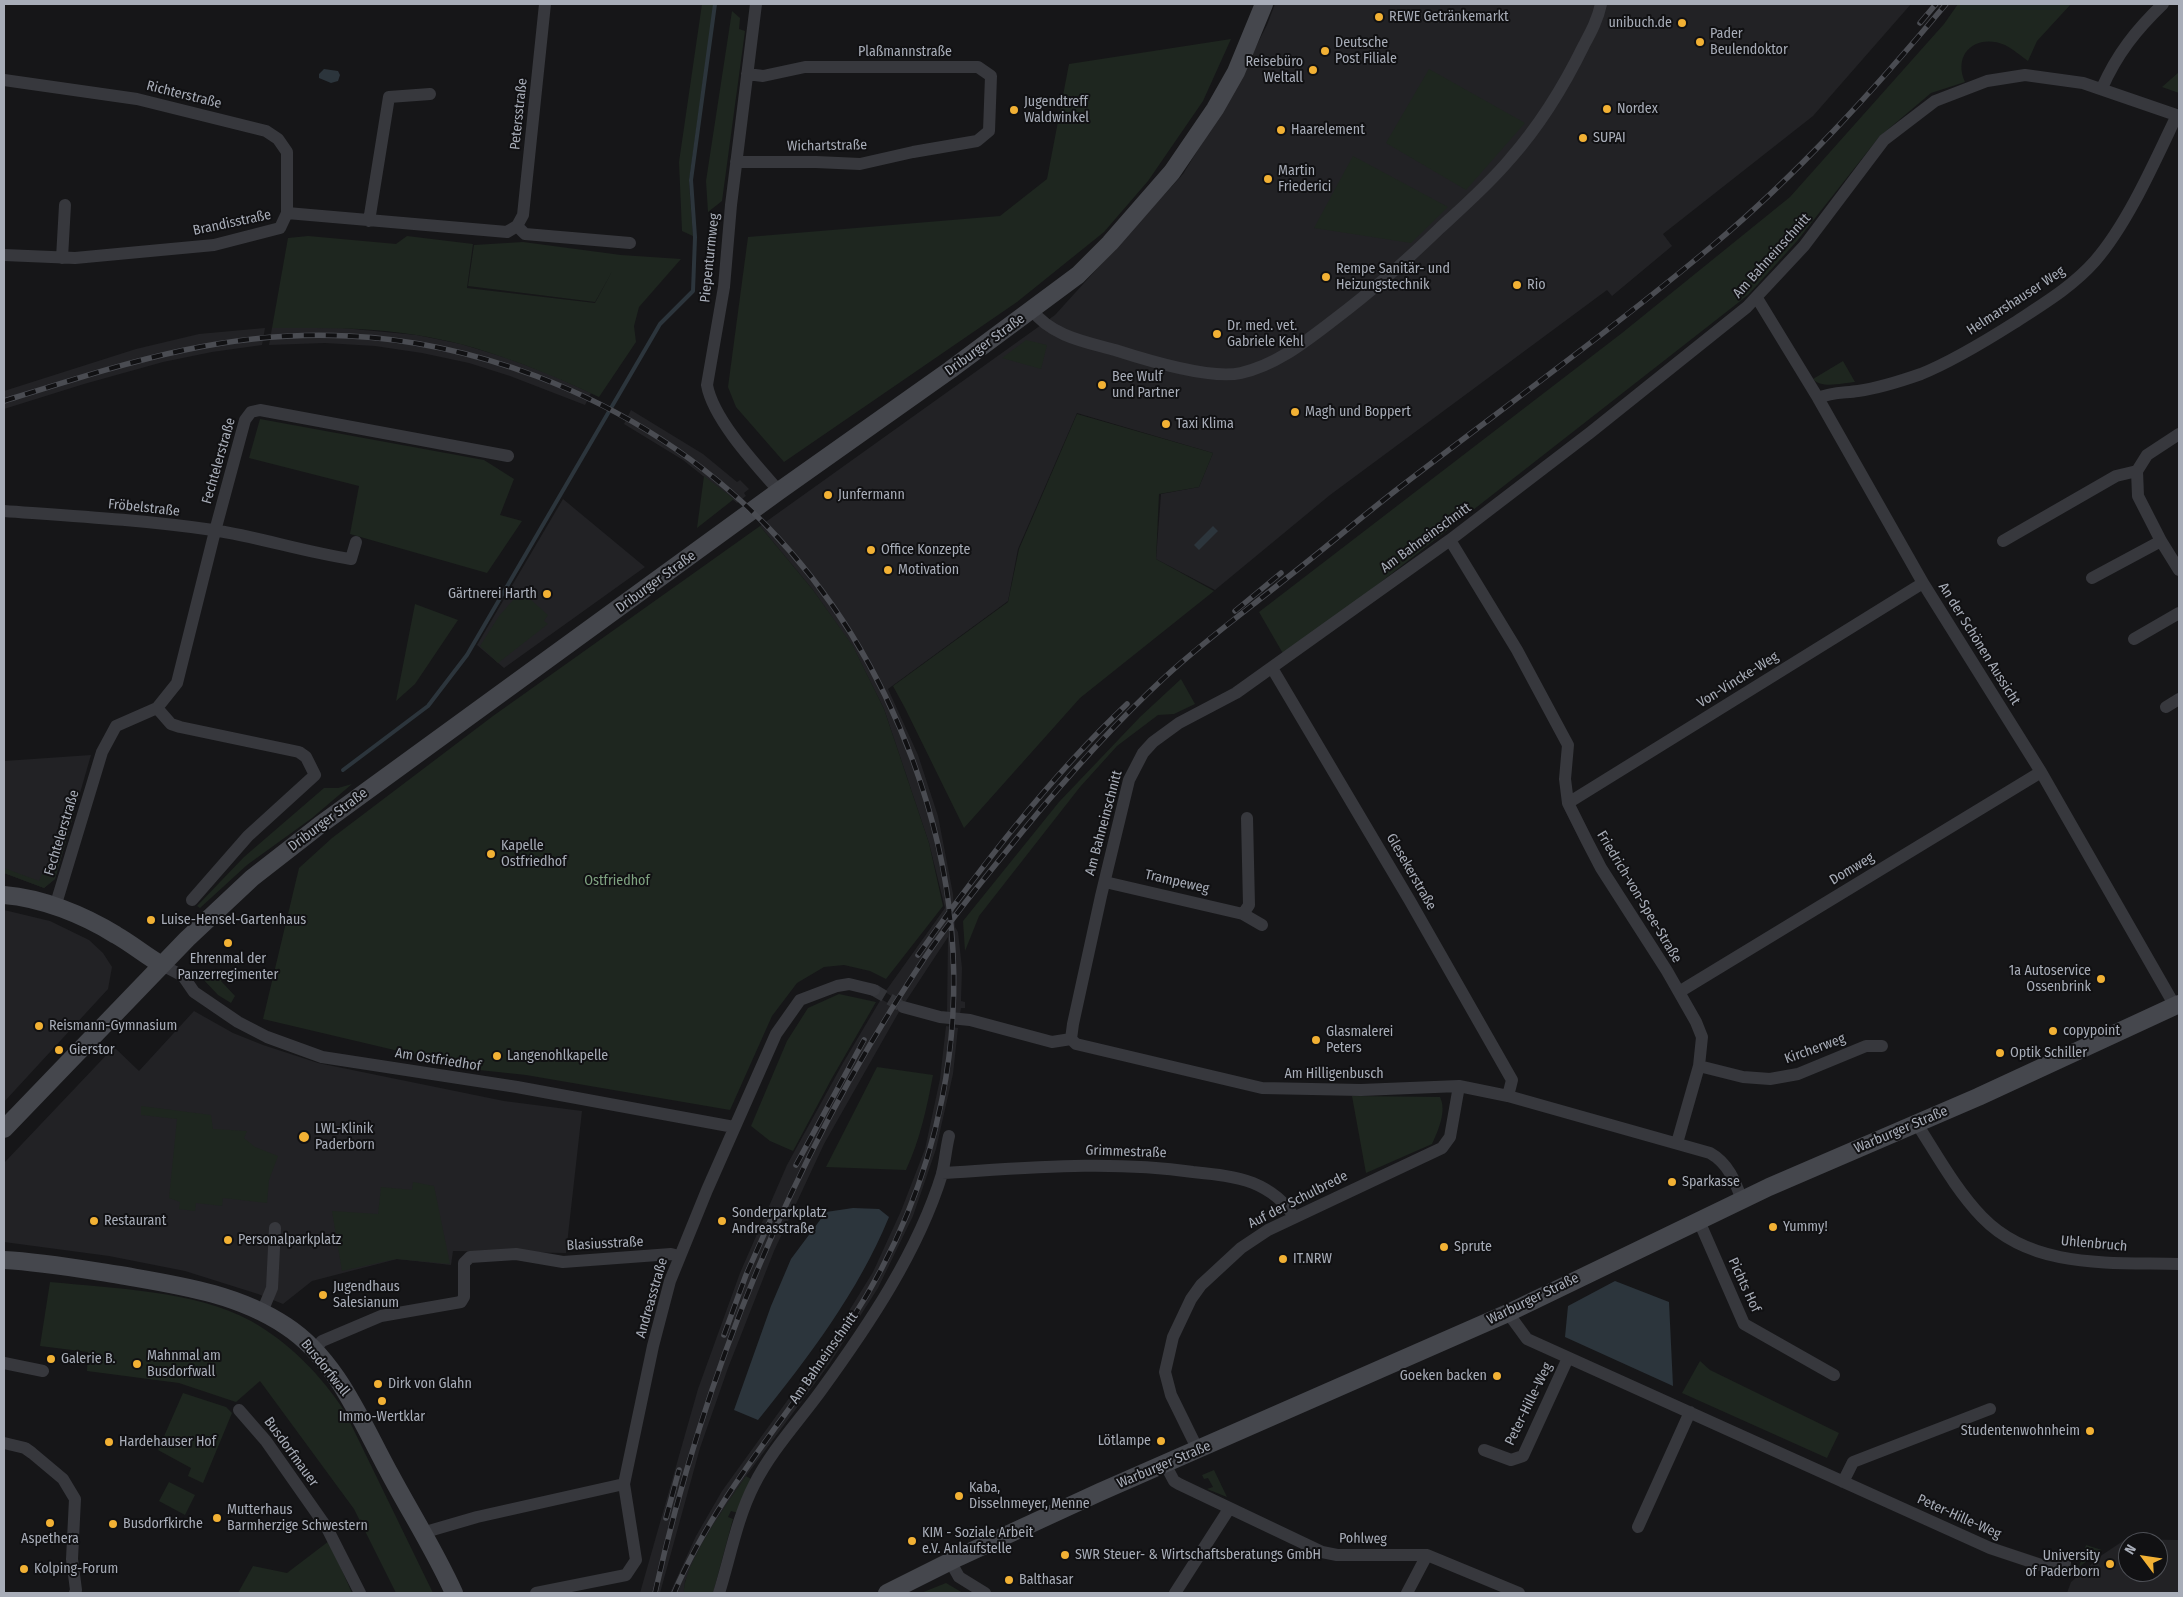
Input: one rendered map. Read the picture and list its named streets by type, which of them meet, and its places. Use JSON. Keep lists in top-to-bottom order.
{
  "streets": {
    "main road": ["Driburger Straße", "Warburger Straße", "Busdorfwall"],
    "street": [
      "Plaßmannstraße",
      "Richterstraße",
      "Petersstraße",
      "Wichartstraße",
      "Brandisstraße",
      "Am Bahneinschnitt",
      "Piepenturmweg",
      "Helmarshauser Weg",
      "Fechtelerstraße",
      "Fröbelstraße",
      "An der Schönen Aussicht",
      "Von-Vincke-Weg",
      "Domweg",
      "Glesekerstraße",
      "Trampeweg",
      "Friedrich-von-Spee-Straße",
      "Kircherweg",
      "Am Ostfriedhof",
      "Am Hilligenbusch",
      "Grimmestraße",
      "Auf der Schulbrede",
      "Blasiusstraße",
      "Uhlenbruch",
      "Pichts Hof",
      "Andreasstraße",
      "Peter-Hille-Weg",
      "Busdorfmauer",
      "Pohlweg"
    ]
  },
  "crossings": [
    ["Plaßmannstraße", "Wichartstraße"],
    ["Plaßmannstraße", "Piepenturmweg"],
    ["Richterstraße", "Brandisstraße"],
    ["Petersstraße", "Brandisstraße"],
    ["Wichartstraße", "Piepenturmweg"],
    ["Am Bahneinschnitt", "Helmarshauser Weg"],
    ["Am Bahneinschnitt", "An der Schönen Aussicht"],
    ["Am Bahneinschnitt", "Glesekerstraße"],
    ["Am Bahneinschnitt", "Trampeweg"],
    ["Am Bahneinschnitt", "Friedrich-von-Spee-Straße"],
    ["Am Bahneinschnitt", "Am Hilligenbusch"],
    ["Am Bahneinschnitt", "Grimmestraße"],
    ["Piepenturmweg", "Driburger Straße"],
    ["Helmarshauser Weg", "An der Schönen Aussicht"],
    ["Driburger Straße", "Am Ostfriedhof"],
    ["Fechtelerstraße", "Fröbelstraße"],
    ["An der Schönen Aussicht", "Von-Vincke-Weg"],
    ["An der Schönen Aussicht", "Domweg"],
    ["An der Schönen Aussicht", "Warburger Straße"],
    ["Von-Vincke-Weg", "Friedrich-von-Spee-Straße"],
    ["Domweg", "Friedrich-von-Spee-Straße"],
    ["Glesekerstraße", "Am Hilligenbusch"],
    ["Friedrich-von-Spee-Straße", "Kircherweg"],
    ["Friedrich-von-Spee-Straße", "Am Hilligenbusch"],
    ["Am Ostfriedhof", "Andreasstraße"],
    ["Am Hilligenbusch", "Warburger Straße"],
    ["Am Hilligenbusch", "Auf der Schulbrede"],
    ["Warburger Straße", "Auf der Schulbrede"],
    ["Warburger Straße", "Uhlenbruch"],
    ["Warburger Straße", "Pichts Hof"],
    ["Warburger Straße", "Peter-Hille-Weg"],
    ["Warburger Straße", "Pohlweg"],
    ["Grimmestraße", "Auf der Schulbrede"],
    ["Blasiusstraße", "Andreasstraße"],
    ["Blasiusstraße", "Busdorfwall"]
  ],
  "parks": ["Ostfriedhof"],
  "places": [
    "REWE Getränkemarkt",
    "unibuch.de",
    "Pader Beulendoktor",
    "Deutsche Post Filiale",
    "Reisebüro Weltall",
    "Nordex",
    "Jugendtreff Waldwinkel",
    "Haarelement",
    "SUPAI",
    "Martin Friederici",
    "Rempe Sanitär- und Heizungstechnik",
    "Rio",
    "Dr. med. vet. Gabriele Kehl",
    "Bee Wulf und Partner",
    "Magh und Boppert",
    "Taxi Klima",
    "Junfermann",
    "Office Konzepte",
    "Motivation",
    "Gärtnerei Harth",
    "Kapelle Ostfriedhof",
    "Luise-Hensel-Gartenhaus",
    "Ehrenmal der Panzerregimenter",
    "1a Autoservice Ossenbrink",
    "Reismann-Gymnasium",
    "copypoint",
    "Glasmalerei Peters",
    "Gierstor",
    "Optik Schiller",
    "Langenohlkapelle",
    "LWL-Klinik Paderborn",
    "Sparkasse",
    "Restaurant",
    "Sonderparkplatz Andreasstraße",
    "Yummy!",
    "Personalparkplatz",
    "Sprute",
    "IT.NRW",
    "Jugendhaus Salesianum",
    "Galerie B.",
    "Mahnmal am Busdorfwall",
    "Goeken backen",
    "Dirk von Glahn",
    "Immo-Wertklar",
    "Studentenwohnheim",
    "Lötlampe",
    "Hardehauser Hof",
    "Kaba, Disselnmeyer, Menne",
    "Mutterhaus Barmherzige Schwestern",
    "Aspethera",
    "Busdorfkirche",
    "KIM - Soziale Arbeit e.V. Anlaufstelle",
    "SWR Steuer- & Wirtschaftsberatungs GmbH",
    "University of Paderborn",
    "Kolping-Forum",
    "Balthasar"
  ],
  "north": "top left"
}
